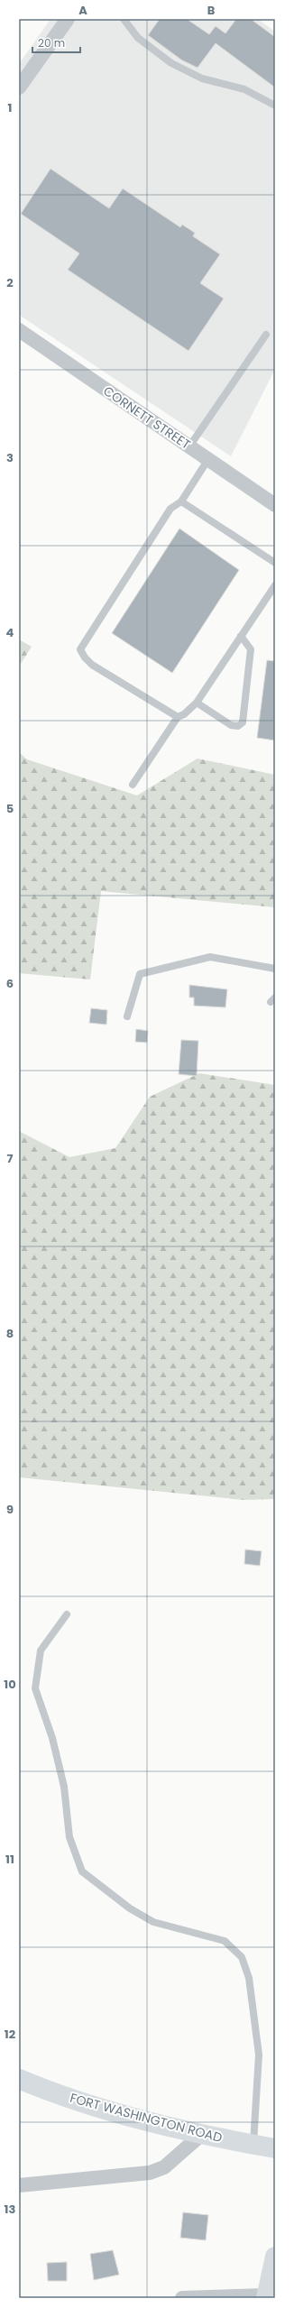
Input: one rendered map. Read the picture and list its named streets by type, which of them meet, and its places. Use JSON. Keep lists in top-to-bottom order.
{
  "streets": {
    "main road": ["FORT WASHINGTON ROAD"],
    "street": ["CORNETT STREET"]
  },
  "scale_bar": "20 m",
  "grid": {
    "columns": ["A", "B"],
    "rows": [
      "1",
      "2",
      "3",
      "4",
      "5",
      "6",
      "7",
      "8",
      "9",
      "10",
      "11",
      "12",
      "13"
    ]
  }
}
